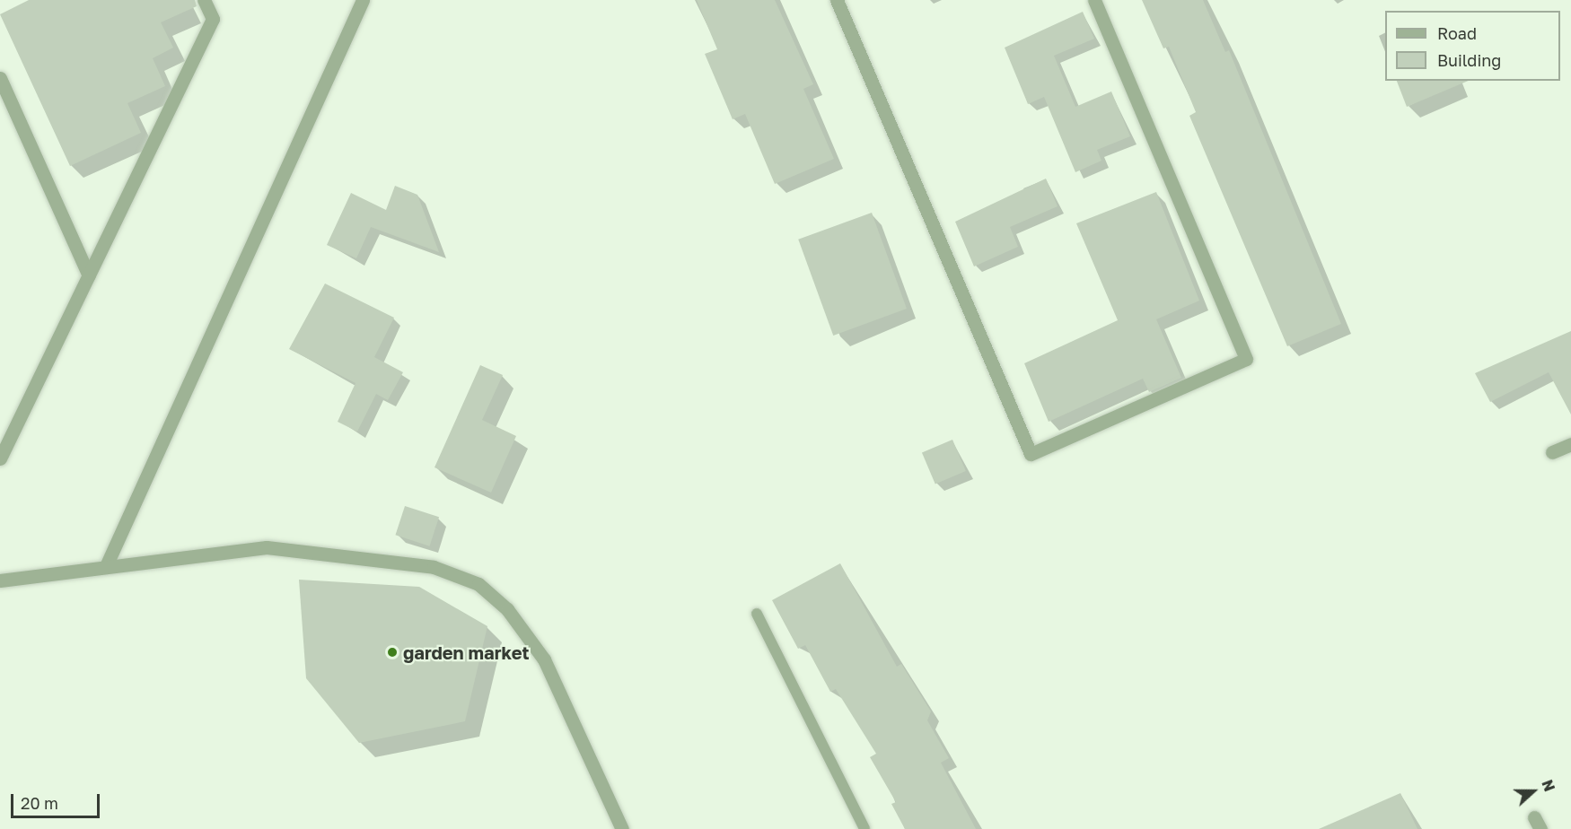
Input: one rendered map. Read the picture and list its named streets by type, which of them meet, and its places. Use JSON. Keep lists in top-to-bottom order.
{
  "places": ["garden market"],
  "legend": ["Road", "Building"],
  "scale_bar": "20 m",
  "north": "right"
}
